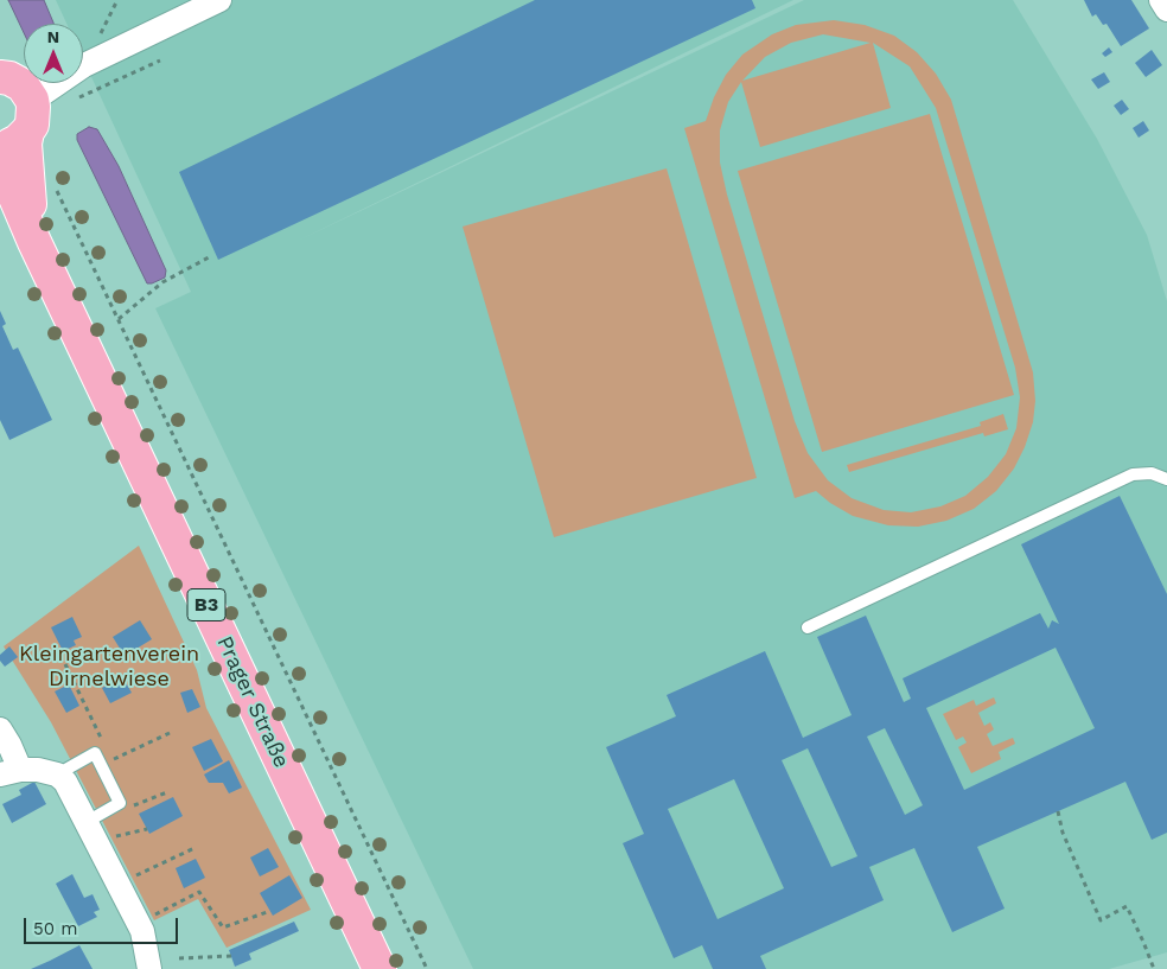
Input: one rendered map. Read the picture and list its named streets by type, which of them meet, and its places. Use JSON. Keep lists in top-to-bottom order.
{
  "streets": {
    "main road": ["B3", "Prager Straße"]
  },
  "crossings": [
    ["B3", "Prager Straße"]
  ],
  "parks": ["Kleingartenverein Dirnelwiese"],
  "scale_bar": "50 m",
  "north": "top"
}
